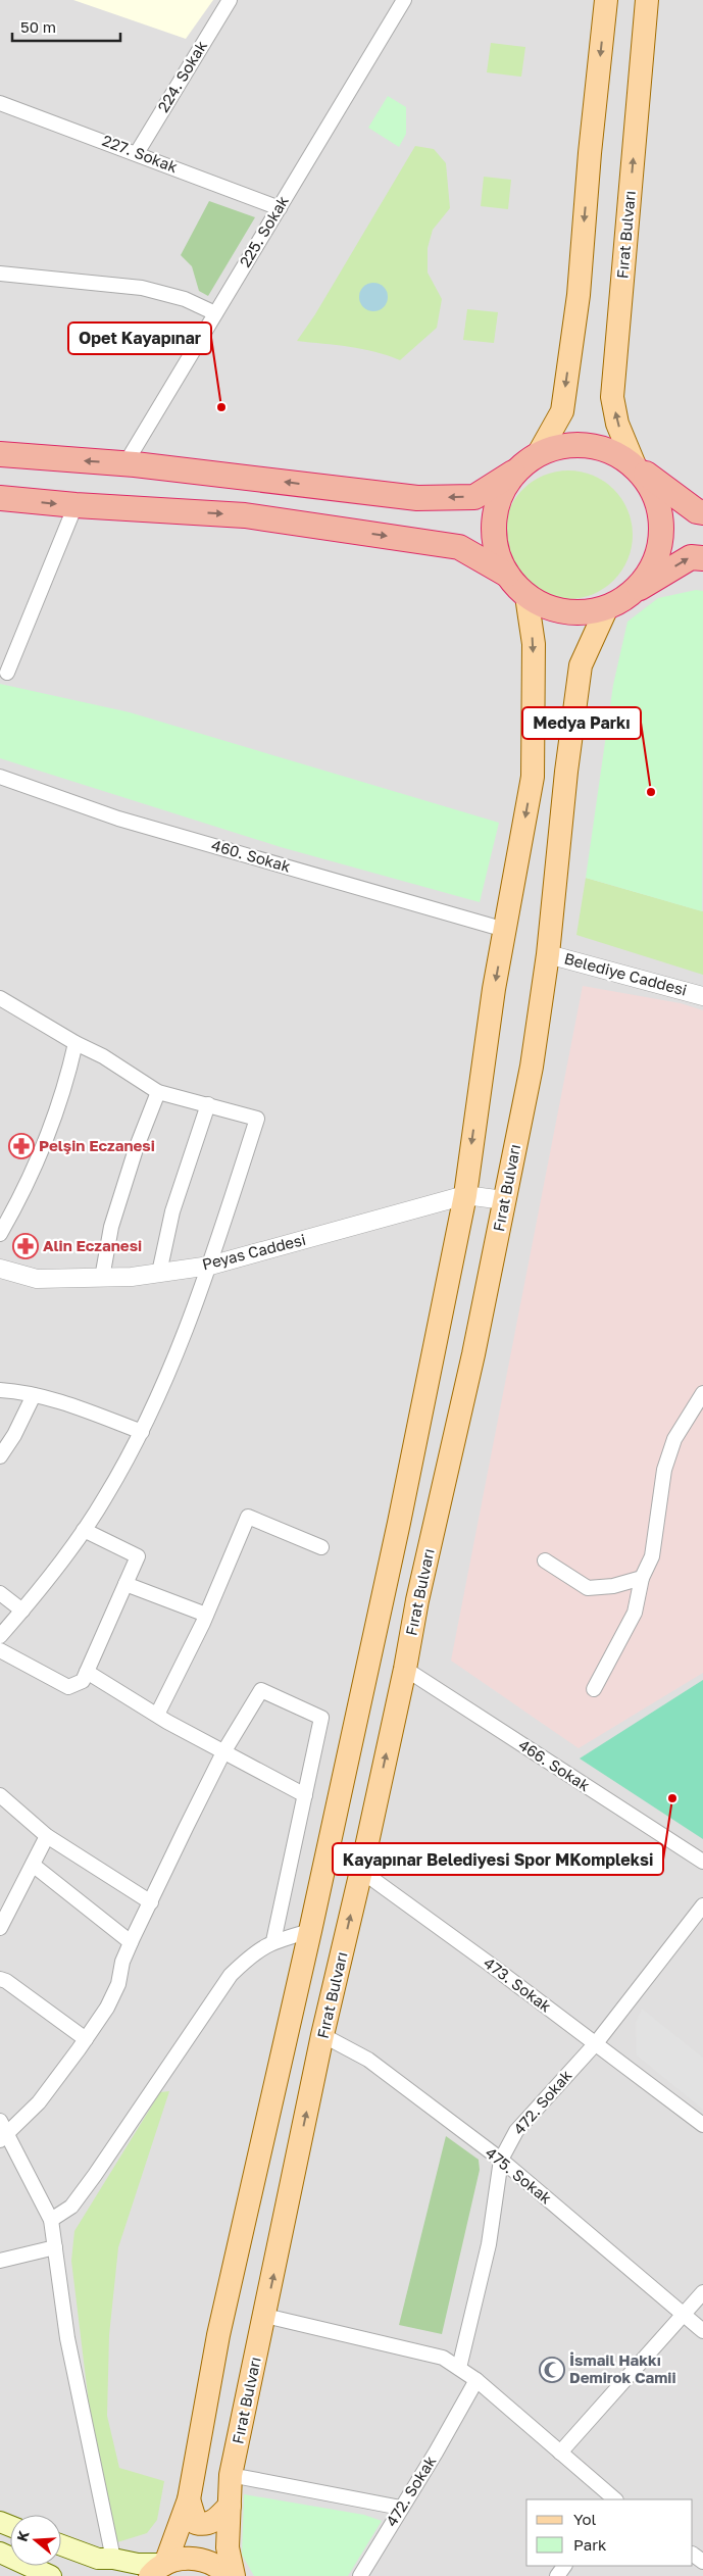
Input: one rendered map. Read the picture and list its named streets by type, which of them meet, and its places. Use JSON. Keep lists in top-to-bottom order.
{
  "streets": {
    "main road": ["Fırat Bulvarı"],
    "street": [
      "224. Sokak",
      "227. Sokak",
      "225. Sokak",
      "460. Sokak",
      "Belediye Caddesi",
      "Peyas Caddesi",
      "466. Sokak",
      "473. Sokak",
      "472. Sokak",
      "475. Sokak"
    ]
  },
  "crossings": [
    ["224. Sokak", "227. Sokak"],
    ["227. Sokak", "225. Sokak"],
    ["Fırat Bulvarı", "Belediye Caddesi"],
    ["Fırat Bulvarı", "Peyas Caddesi"],
    ["Fırat Bulvarı", "466. Sokak"],
    ["Fırat Bulvarı", "473. Sokak"],
    ["Fırat Bulvarı", "475. Sokak"],
    ["473. Sokak", "472. Sokak"],
    ["472. Sokak", "475. Sokak"]
  ],
  "places": {
    "other": ["Opet Kayapınar", "Medya Parkı", "Kayapınar Belediyesi Spor MKompleksi"],
    "pharmacy": ["Pelşin Eczanesi", "Alin Eczanesi"],
    "mosque": ["İsmail Hakkı Demirok Camii"]
  },
  "legend": ["Yol", "Park"],
  "scale_bar": "50 m",
  "north": "left"
}
